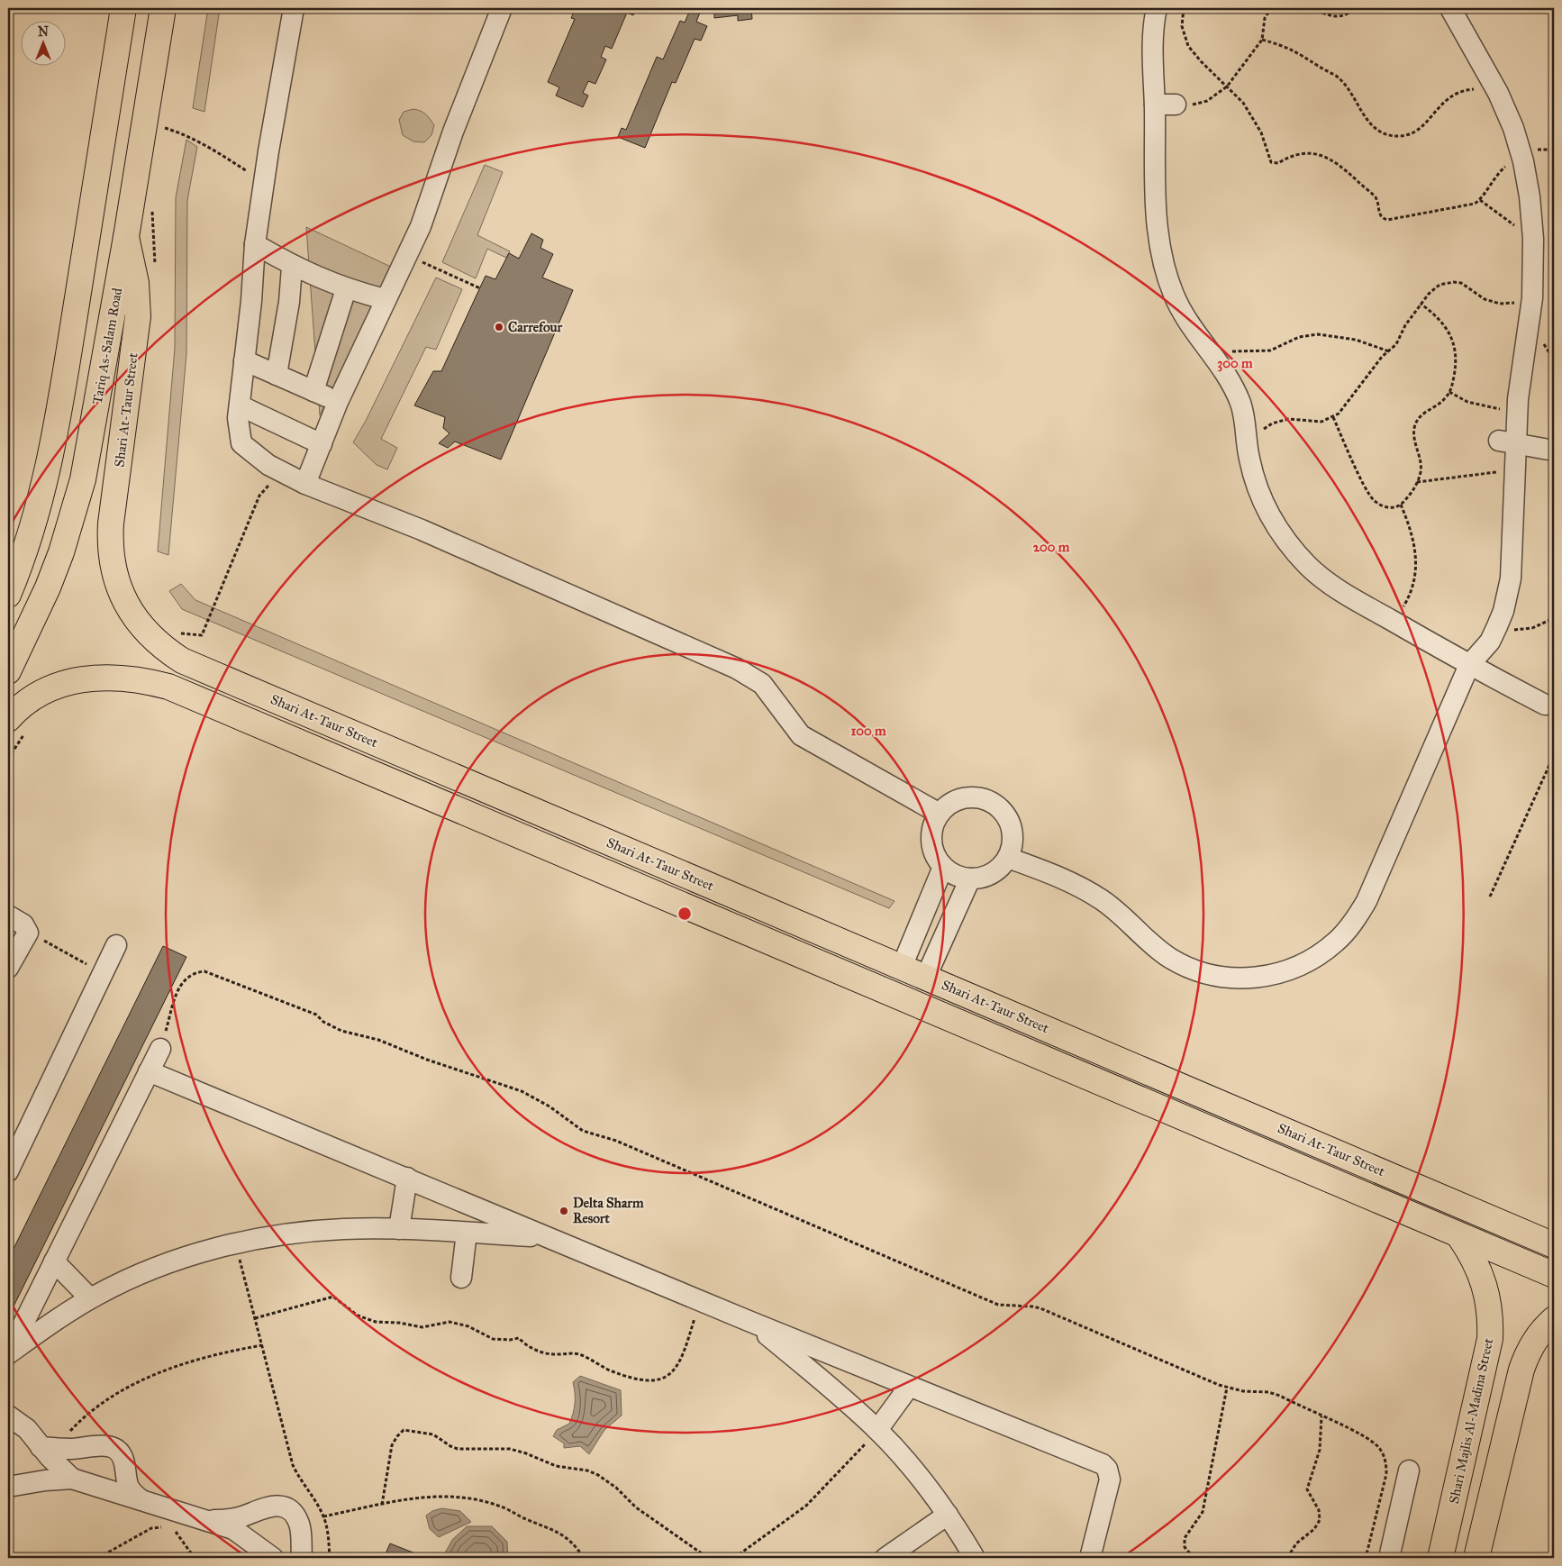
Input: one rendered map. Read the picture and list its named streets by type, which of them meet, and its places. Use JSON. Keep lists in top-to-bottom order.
{
  "streets": {
    "main road": ["Tariq As-Salam Road", "Shari At-Taur Street", "Shari Majlis Al-Madina Street"]
  },
  "crossings": [
    ["Tariq As-Salam Road", "Shari At-Taur Street"]
  ],
  "places": ["Carrefour", "Delta Sharm Resort"],
  "north": "top",
  "rings": ["300 m", "200 m", "100 m"]
}
